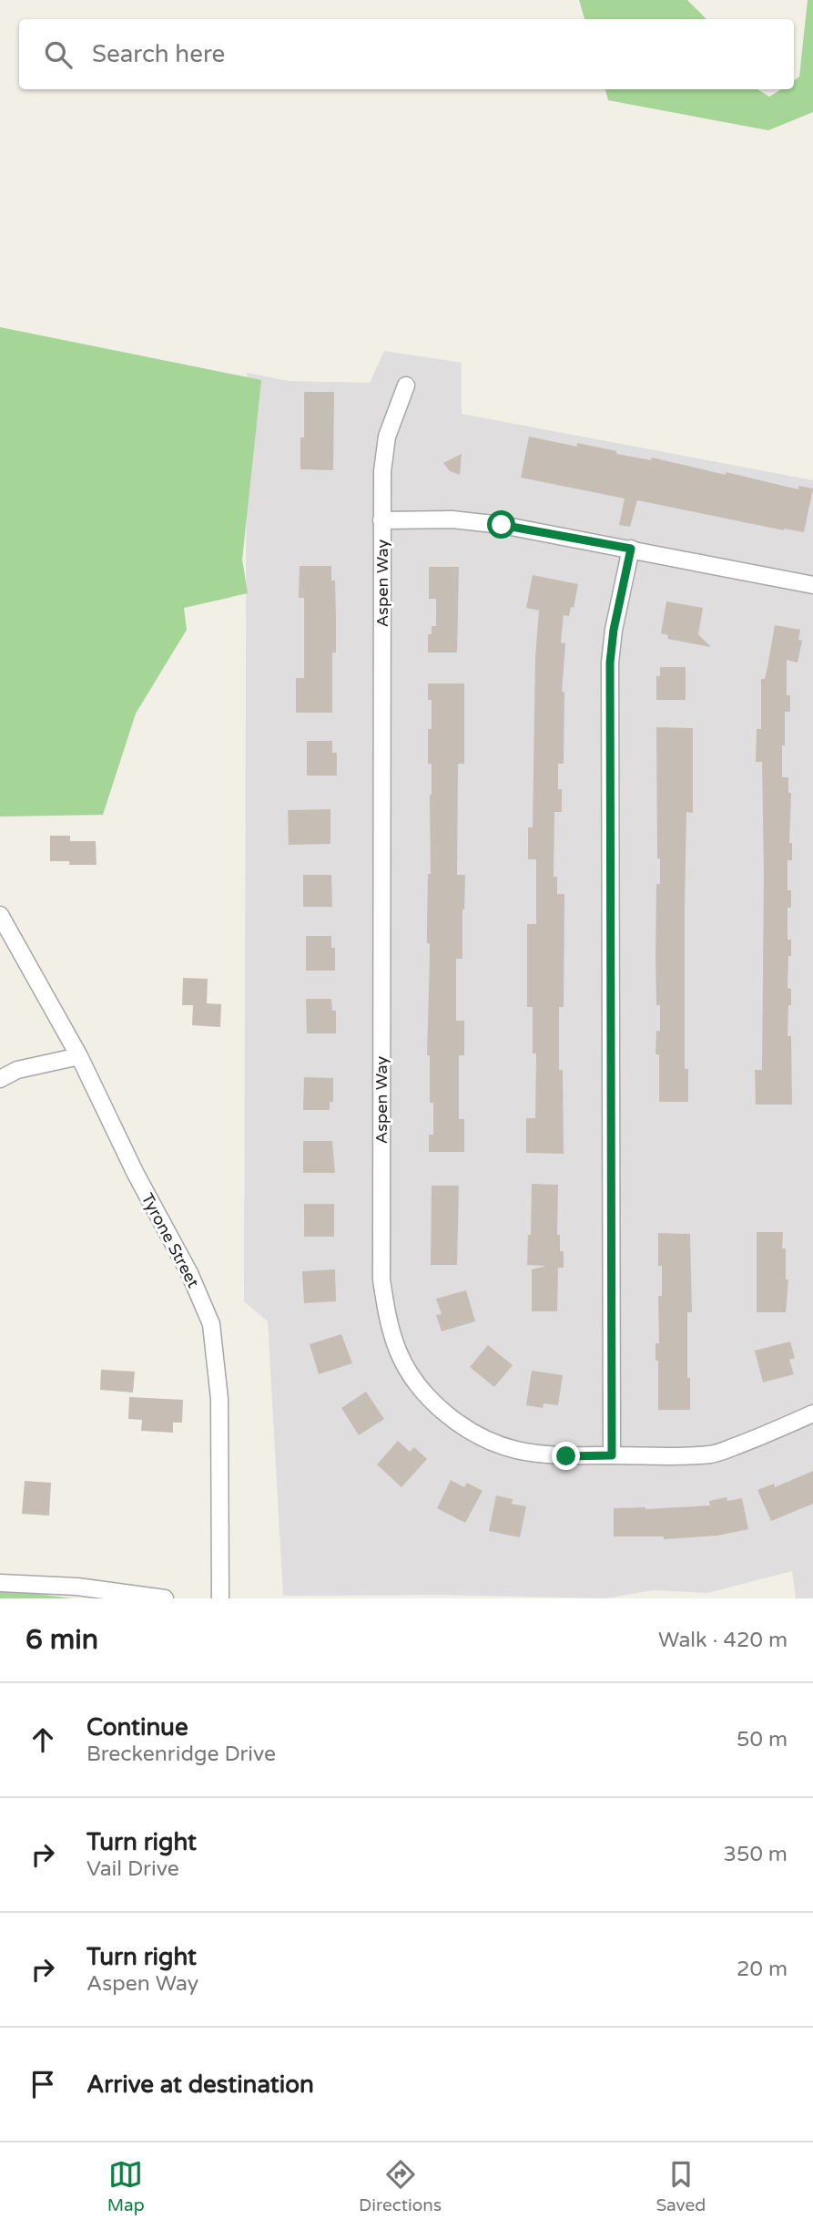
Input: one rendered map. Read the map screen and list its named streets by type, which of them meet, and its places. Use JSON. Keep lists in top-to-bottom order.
{
  "streets": {
    "street": ["Aspen Way", "Tyrone Street"]
  },
  "page": {
    "search": "Search here",
    "heading": ["6 min", "Walk · 420 m"],
    "list": [
      ["Continue", "Breckenridge Drive", "50 m"],
      ["Turn right", "Vail Drive", "350 m"],
      ["Turn right", "Aspen Way", "20 m"],
      "Arrive at destination"
    ],
    "nav": ["Map", "Directions", "Saved"]
  }
}
